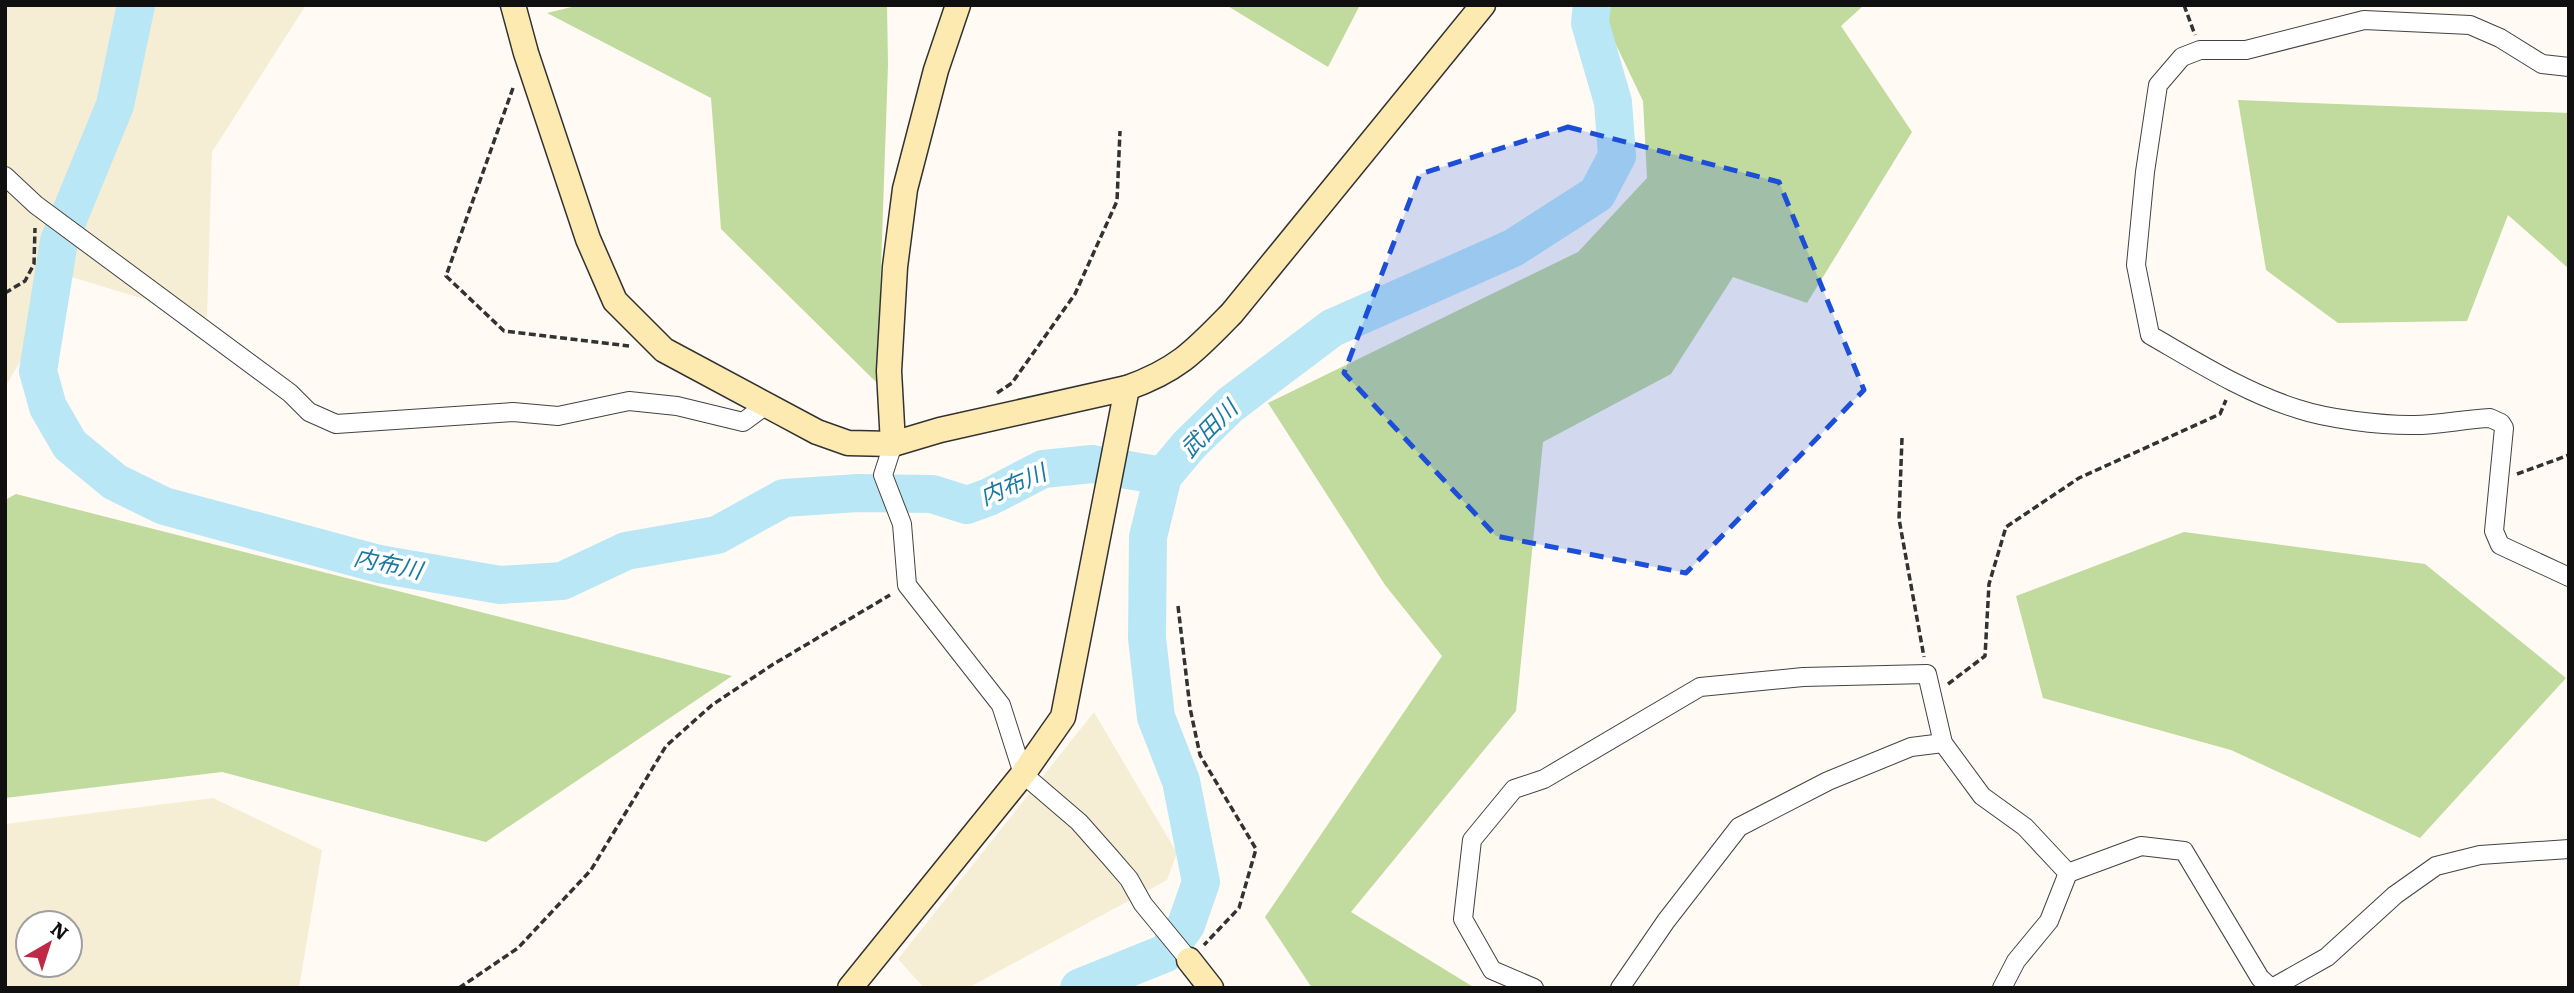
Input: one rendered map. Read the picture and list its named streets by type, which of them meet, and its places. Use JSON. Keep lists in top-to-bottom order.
{
  "water": ["武田川", "内布川"],
  "north": "top right"
}
